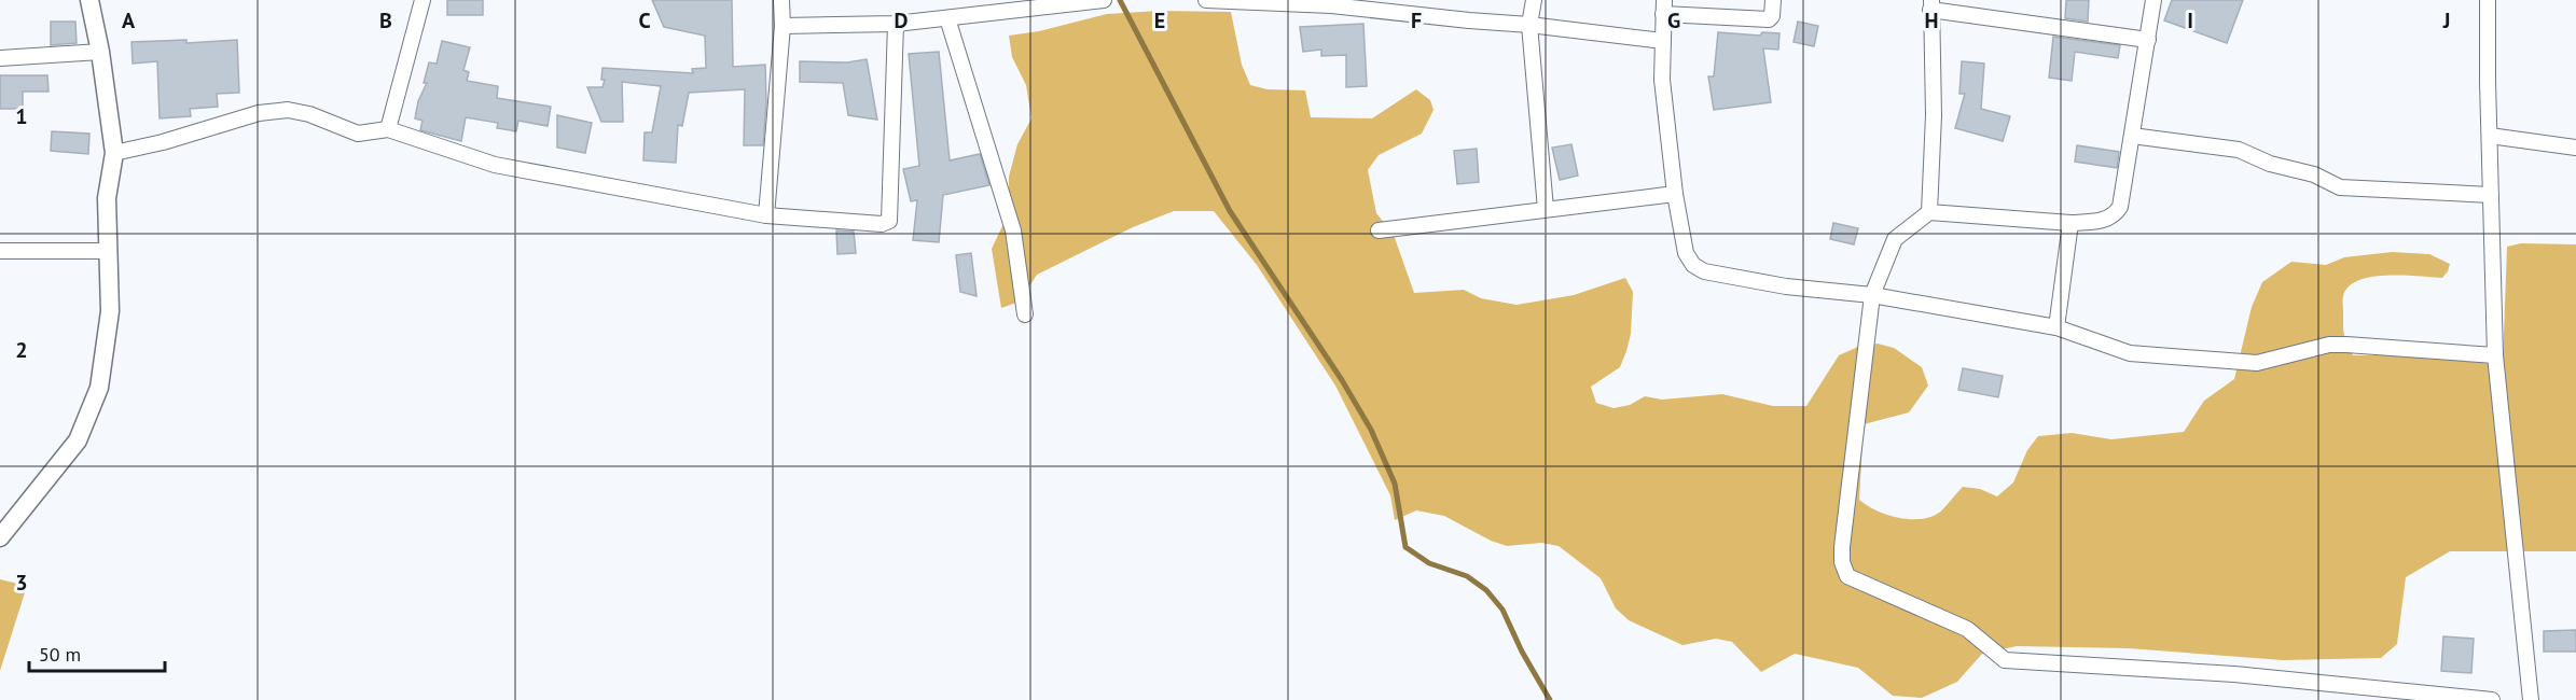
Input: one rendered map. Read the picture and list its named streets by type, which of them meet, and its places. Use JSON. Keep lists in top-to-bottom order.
{
  "scale_bar": "50 m",
  "grid": {
    "columns": [
      "A",
      "B",
      "C",
      "D",
      "E",
      "F",
      "G",
      "H",
      "I",
      "J"
    ],
    "rows": ["1", "2", "3"]
  }
}
